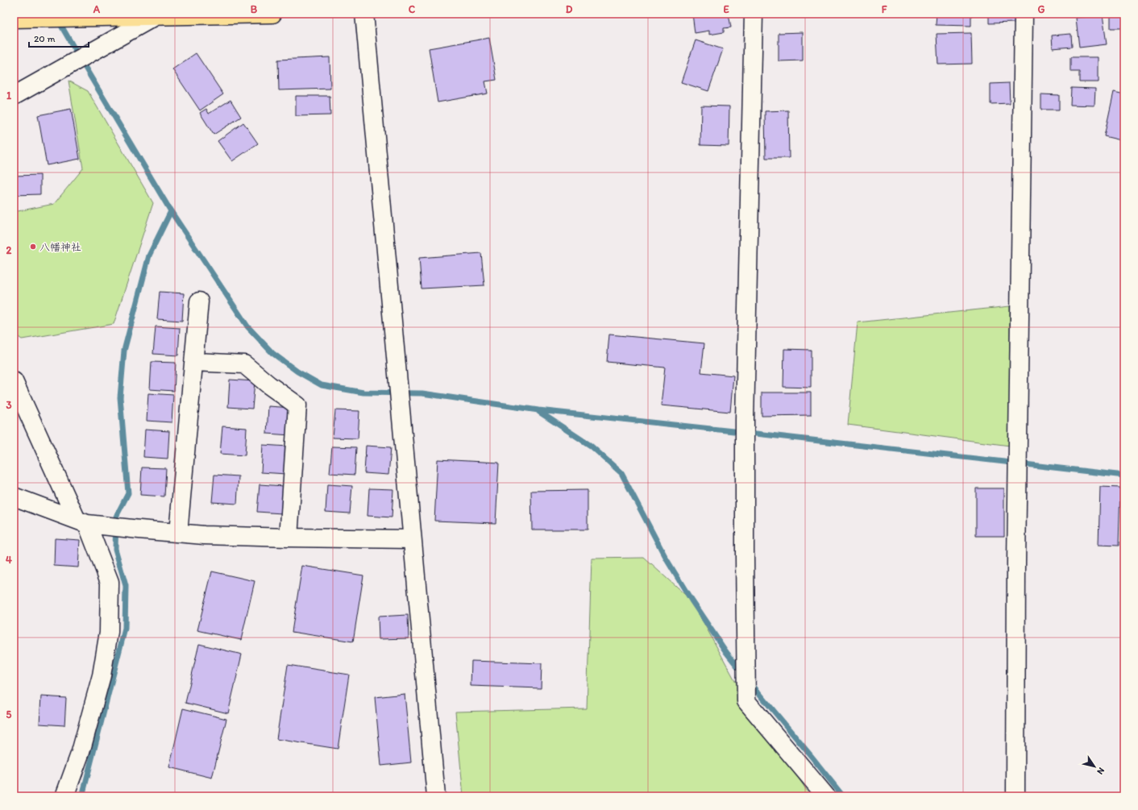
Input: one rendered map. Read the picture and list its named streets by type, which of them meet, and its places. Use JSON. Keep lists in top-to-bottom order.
{
  "places": ["八幡神社"],
  "scale_bar": "20 m",
  "north": "bottom right",
  "grid": {
    "columns": [
      "A",
      "B",
      "C",
      "D",
      "E",
      "F",
      "G"
    ],
    "rows": [
      "1",
      "2",
      "3",
      "4",
      "5"
    ]
  }
}
